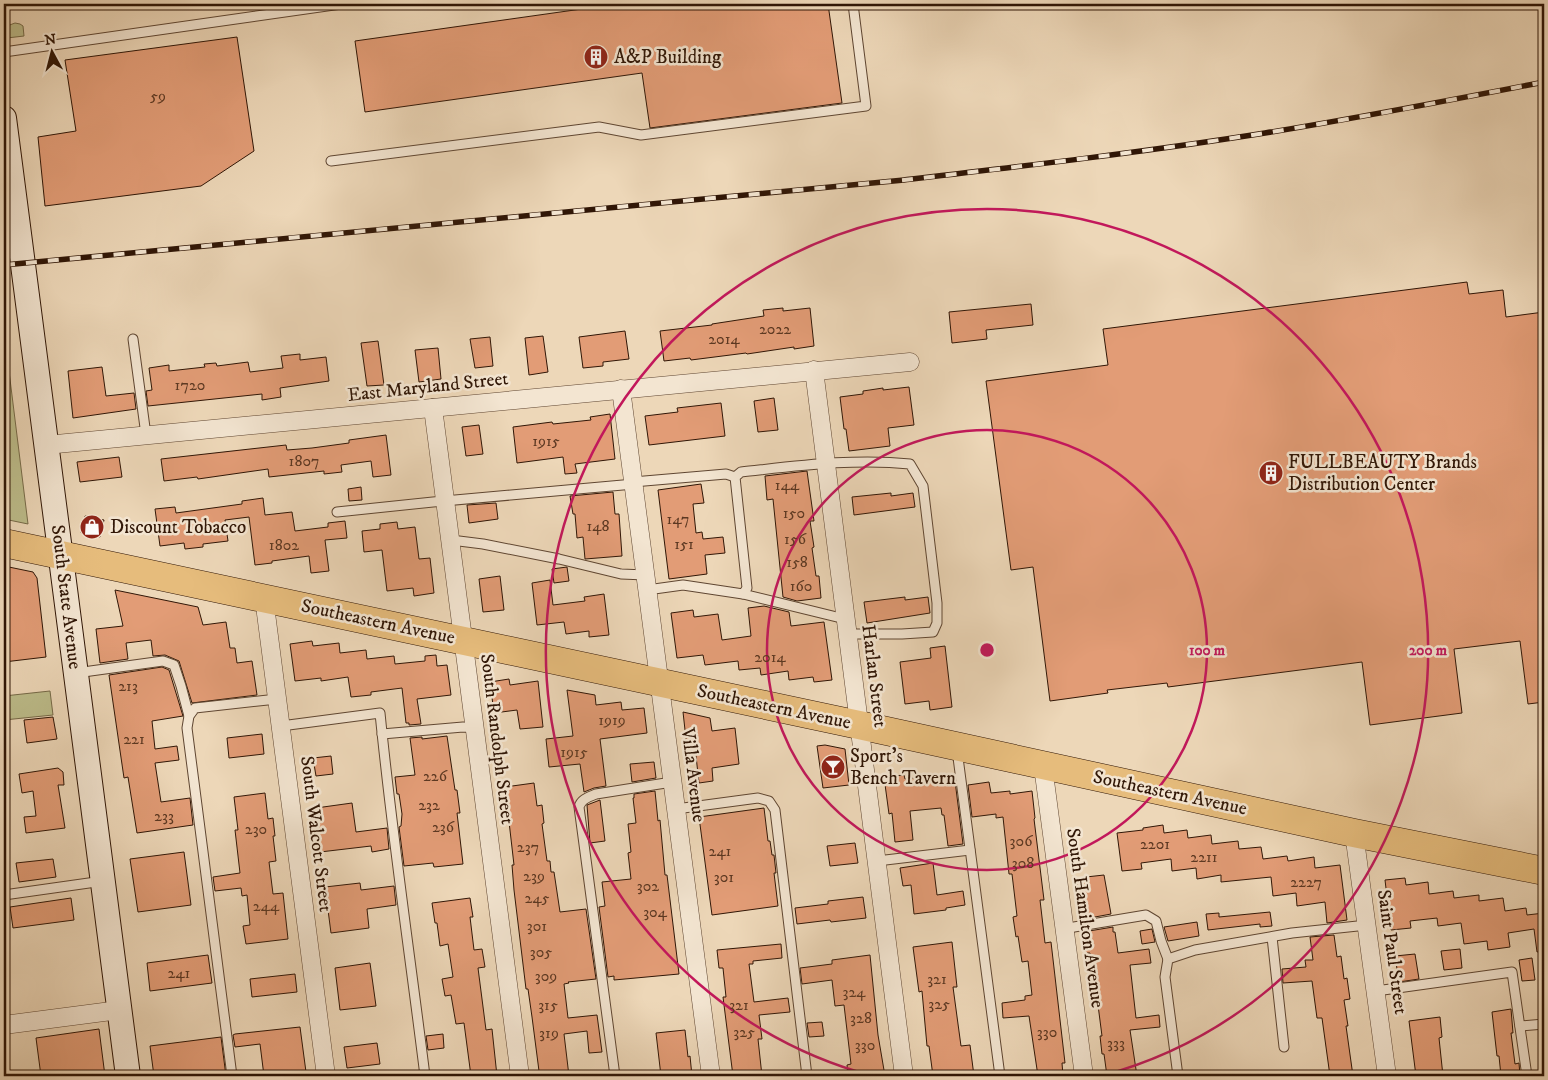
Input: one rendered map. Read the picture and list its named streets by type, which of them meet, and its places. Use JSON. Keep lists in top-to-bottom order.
{
  "streets": {
    "main road": ["Southeastern Avenue"],
    "street": [
      "East Maryland Street",
      "South State Avenue",
      "Harlan Street",
      "South Randolph Street",
      "Villa Avenue",
      "South Walcott Street",
      "South Hamilton Avenue",
      "Saint Paul Street"
    ]
  },
  "crossings": [
    ["East Maryland Street", "South State Avenue"],
    ["East Maryland Street", "Harlan Street"],
    ["East Maryland Street", "South Randolph Street"],
    ["East Maryland Street", "Villa Avenue"],
    ["South State Avenue", "Southeastern Avenue"],
    ["Southeastern Avenue", "Harlan Street"],
    ["Southeastern Avenue", "South Randolph Street"],
    ["Southeastern Avenue", "Villa Avenue"],
    ["Southeastern Avenue", "South Walcott Street"],
    ["Southeastern Avenue", "South Hamilton Avenue"],
    ["Southeastern Avenue", "Saint Paul Street"]
  ],
  "places": {
    "building": ["A&P Building", "FULLBEAUTY Brands Distribution Center"],
    "shop": ["Discount Tobacco"],
    "bar": ["Sport's Bench Tavern"]
  },
  "house_numbers": [
    "59",
    "2022",
    "2014",
    "1720",
    "1915",
    "1807",
    "144",
    "150",
    "147",
    "148",
    "156",
    "151",
    "1802",
    "158",
    "160",
    "2014",
    "213",
    "1919",
    "221",
    "1915",
    "226",
    "232",
    "233",
    "236",
    "230",
    "306",
    "2201",
    "237",
    "241",
    "2211",
    "308",
    "239",
    "301",
    "2227",
    "302",
    "245",
    "244",
    "304",
    "301",
    "305",
    "241",
    "309",
    "321",
    "324",
    "325",
    "315",
    "321",
    "328",
    "325",
    "330",
    "319",
    "333",
    "330"
  ],
  "north": "top",
  "rings": ["100 m", "200 m"]
}
